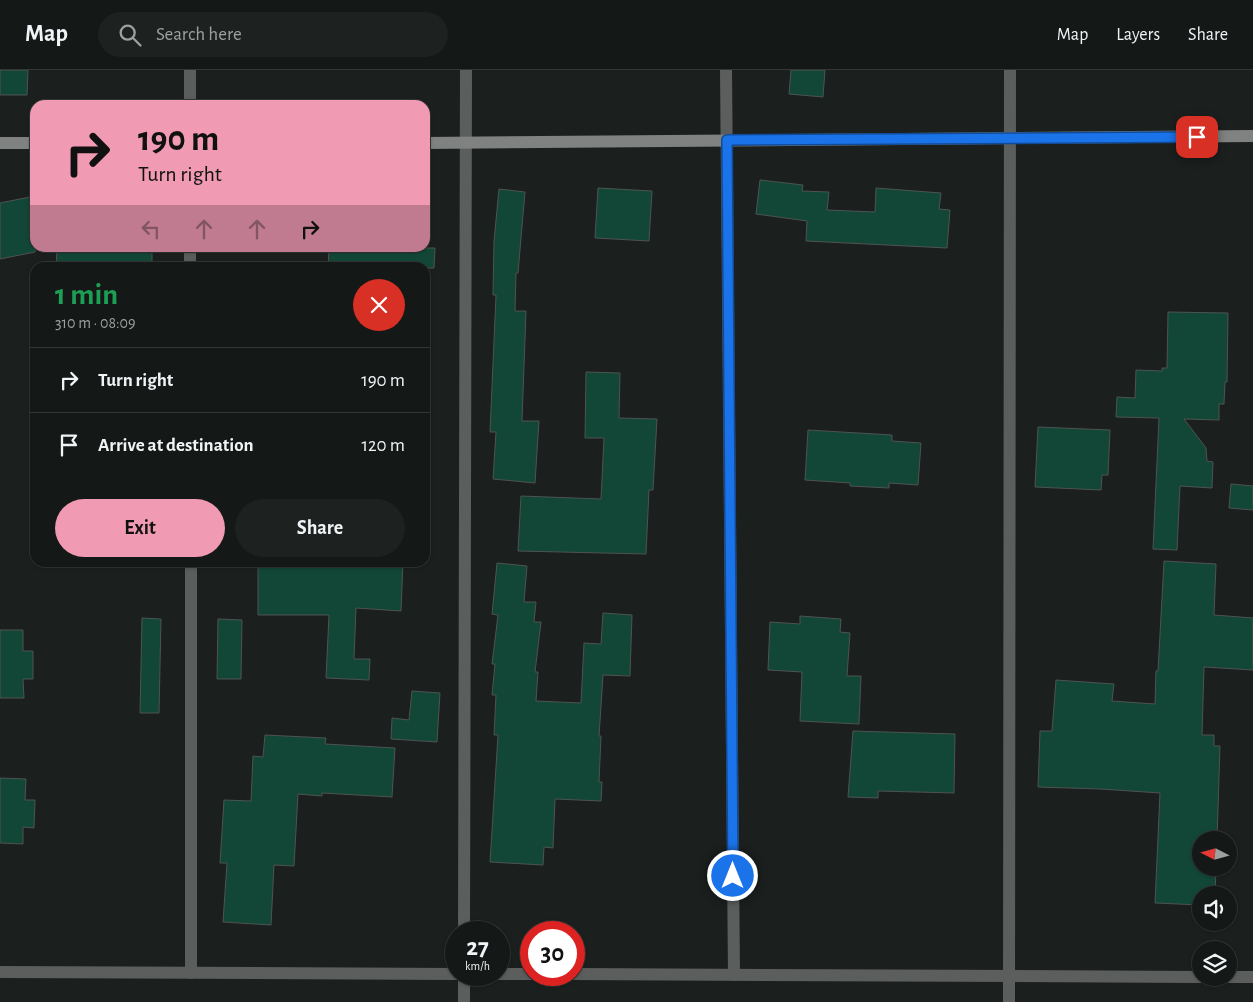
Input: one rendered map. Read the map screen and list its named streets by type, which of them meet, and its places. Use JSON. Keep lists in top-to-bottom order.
{
  "north": "left",
  "page": {
    "header": "Map",
    "search": "Search here",
    "nav": ["Map", "Layers", "Share"],
    "turn": ["190 m", "Turn right"],
    "heading": ["1 min", "310 m · 08:09"],
    "list": [
      {
        "name": "Turn right",
        "value": "190 m"
      },
      {
        "name": "Arrive at destination",
        "value": "120 m"
      }
    ],
    "buttons": ["Exit", "Share"],
    "speed": "27 km/h",
    "limit": "30"
  }
}
